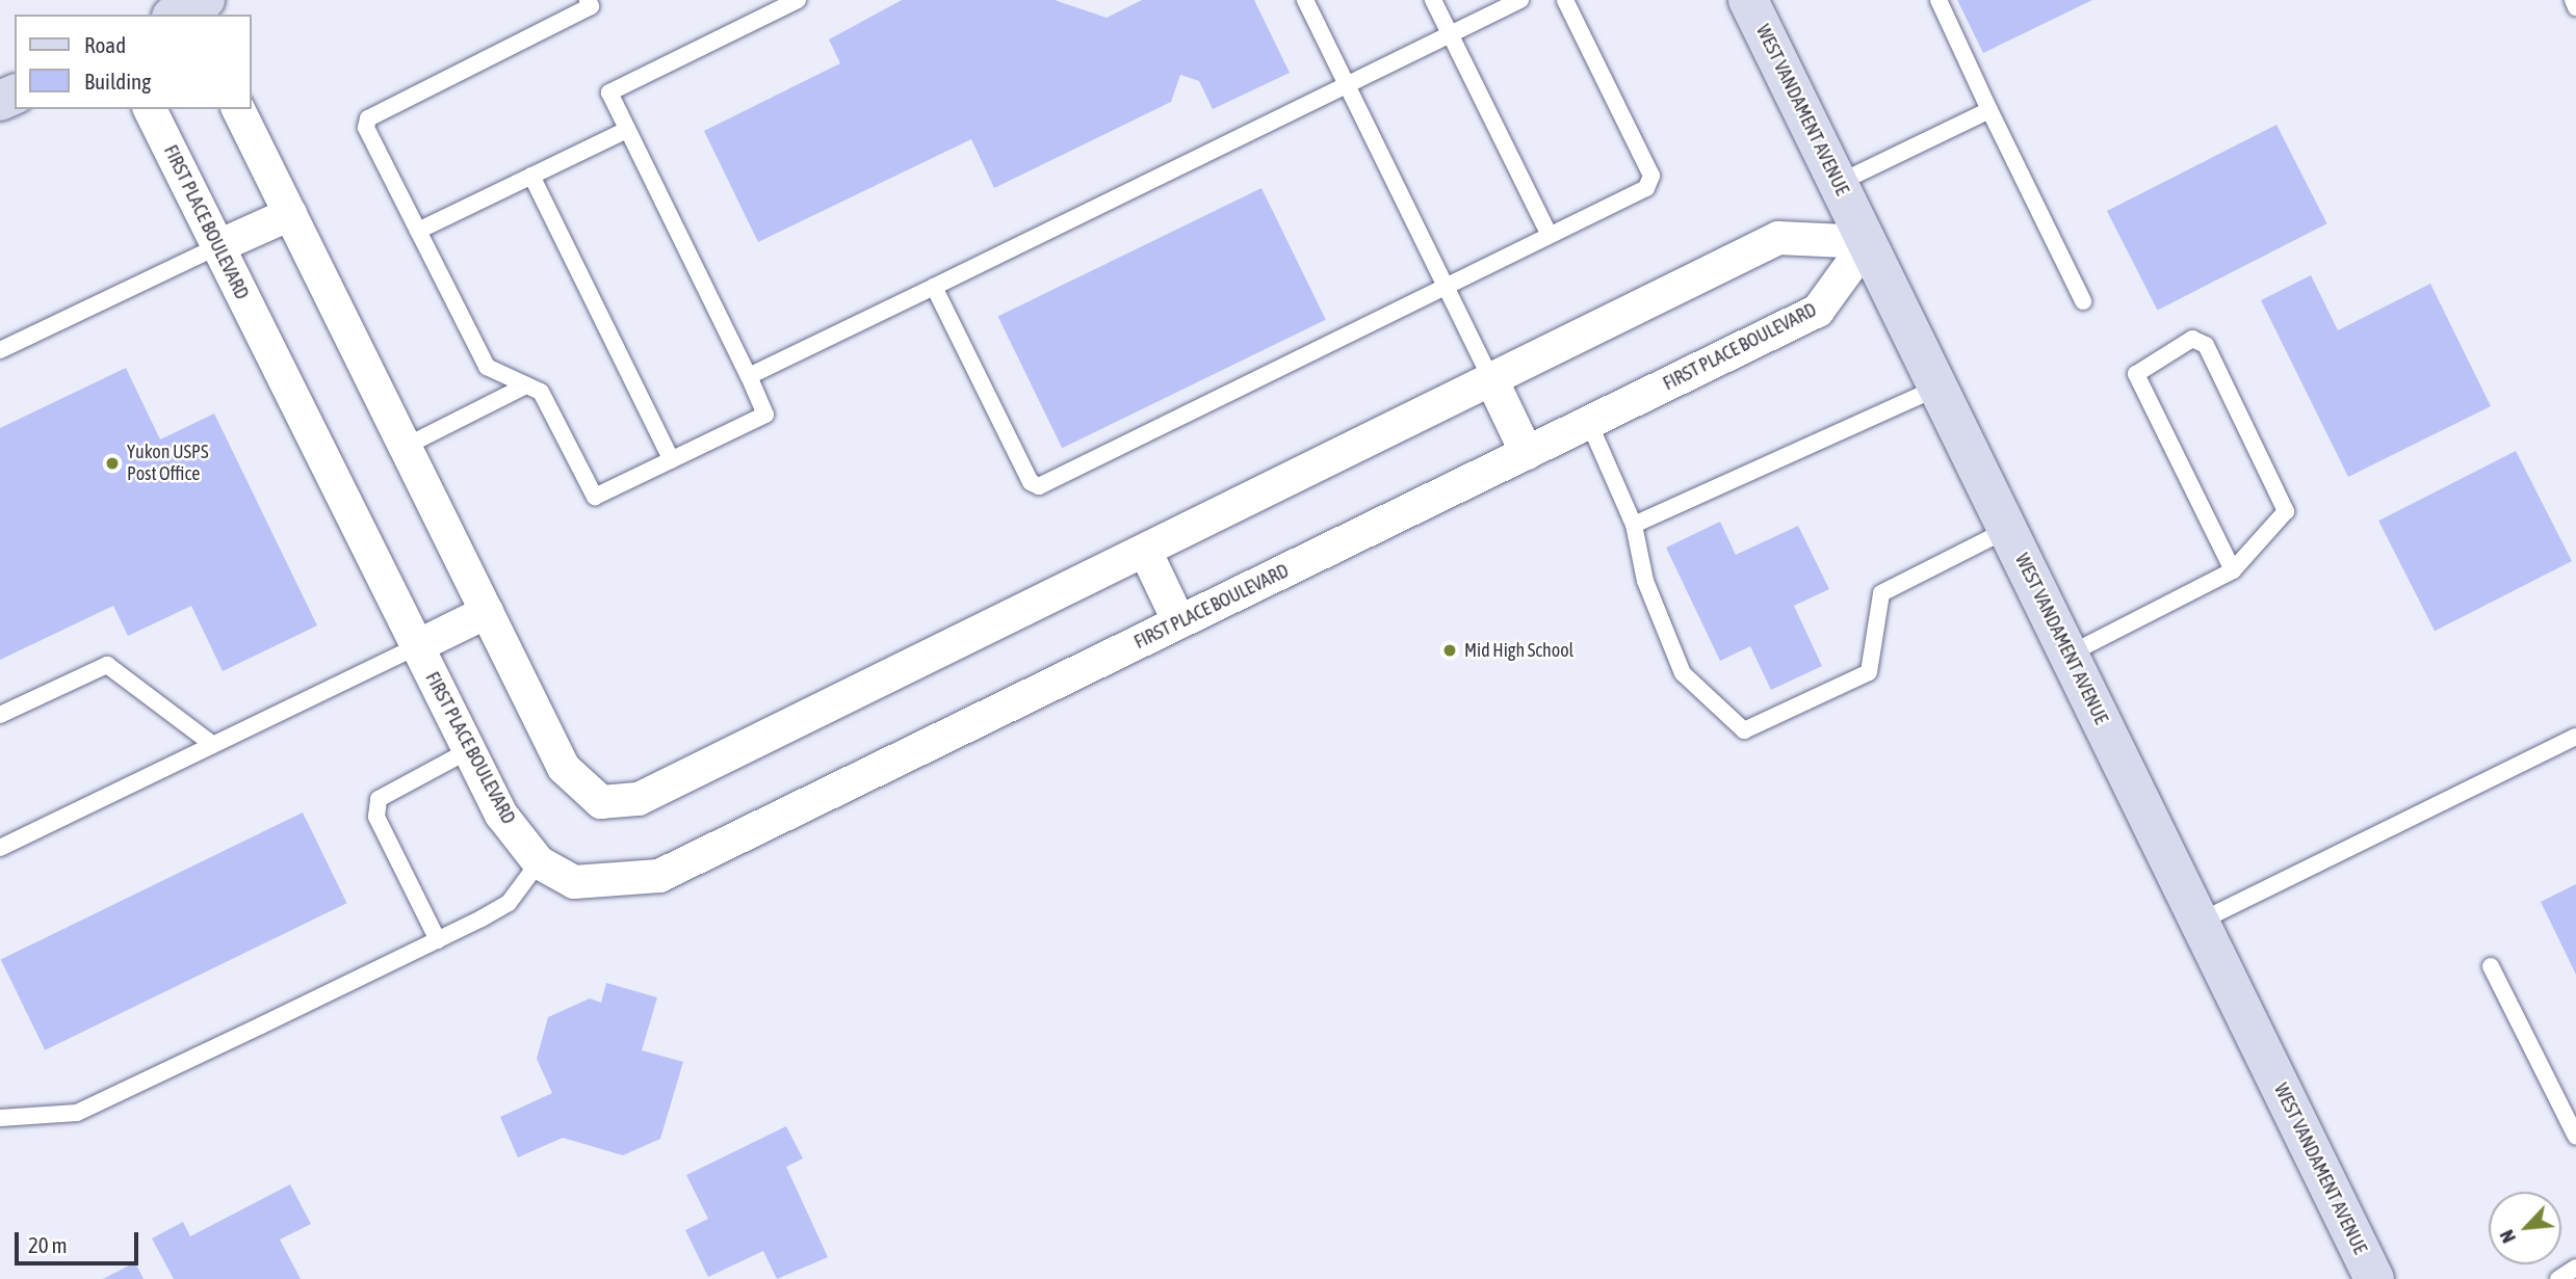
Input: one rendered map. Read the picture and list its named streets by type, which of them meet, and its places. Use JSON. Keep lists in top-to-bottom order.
{
  "streets": {
    "street": ["WEST VANDAMENT AVENUE", "FIRST PLACE BOULEVARD"]
  },
  "crossings": [
    ["WEST VANDAMENT AVENUE", "FIRST PLACE BOULEVARD"]
  ],
  "places": ["Yukon USPS Post Office", "Mid High School"],
  "legend": ["Road", "Building"],
  "scale_bar": "20 m",
  "north": "bottom left"
}
